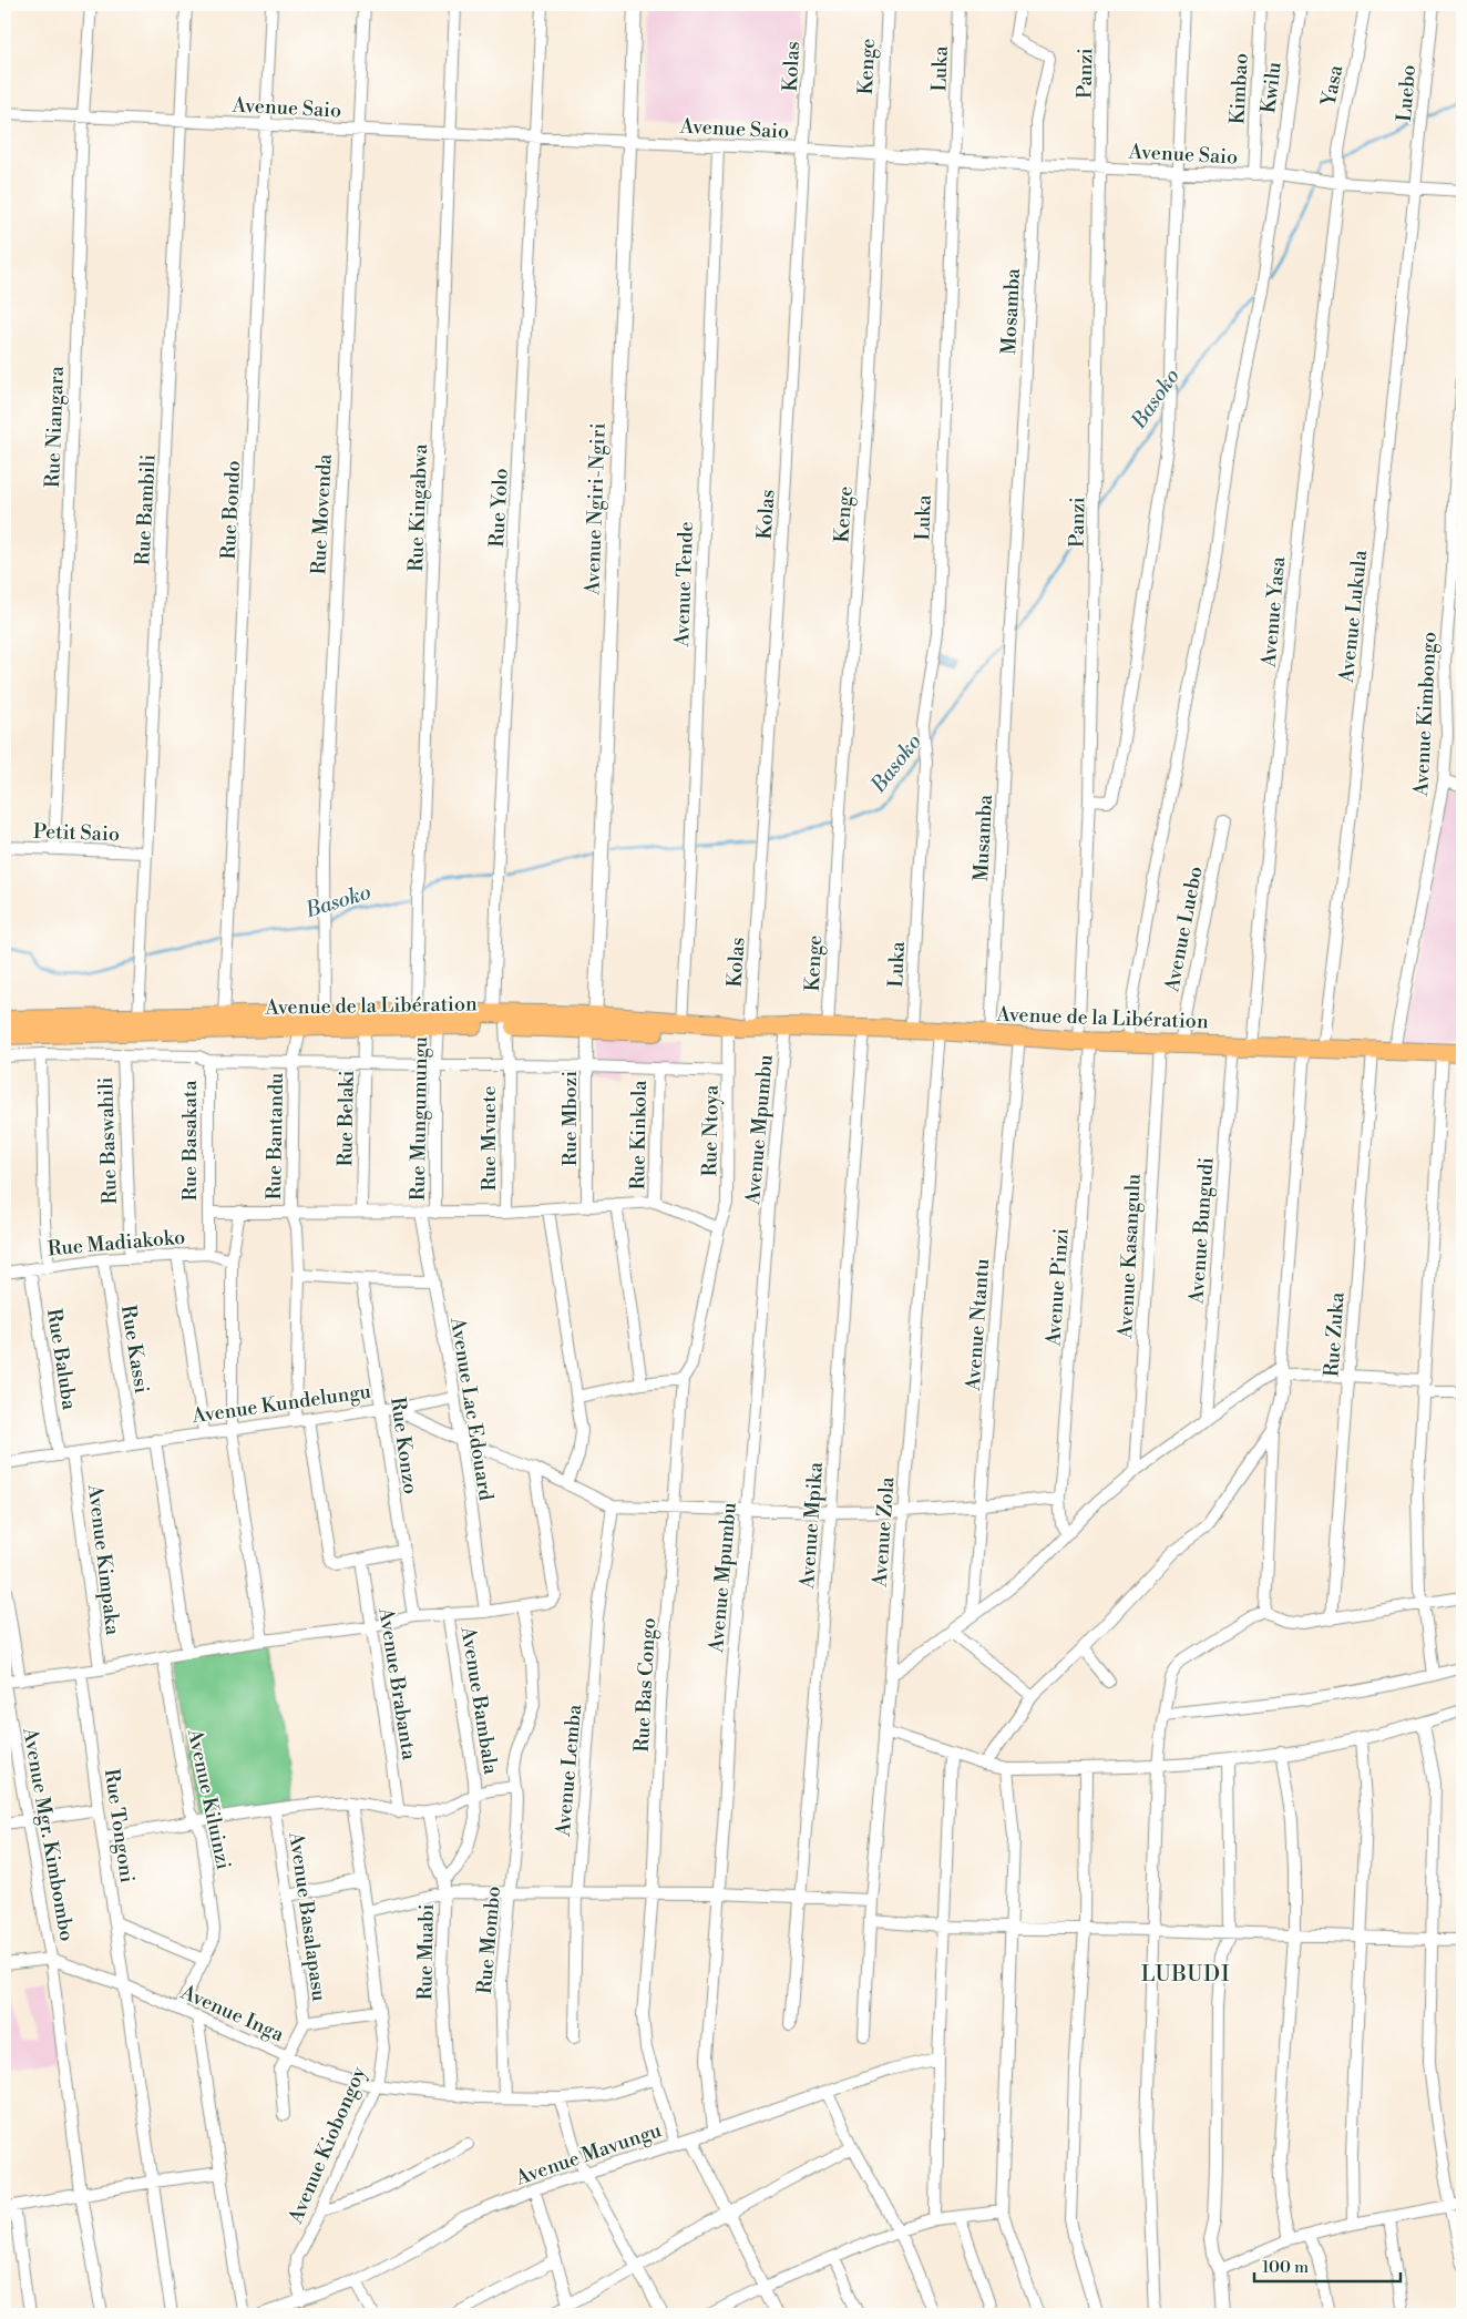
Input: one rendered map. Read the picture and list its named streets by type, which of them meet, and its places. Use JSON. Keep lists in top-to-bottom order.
{
  "streets": {
    "highway": ["Avenue de la Libération"],
    "street": [
      "Kolas",
      "Kenge",
      "Luka",
      "Panzi",
      "Yasa",
      "Kwilu",
      "Kimbao",
      "Luebo",
      "Avenue Saio",
      "Mosamba",
      "Rue Niangara",
      "Rue Kingabwa",
      "Rue Yolo",
      "Avenue Ngiri-Ngiri",
      "Rue Bambili",
      "Rue Bondo",
      "Rue Movenda",
      "Avenue Tende",
      "Avenue Yasa",
      "Avenue Lukula",
      "Avenue Kimbongo",
      "Petit Saio",
      "Musamba",
      "Avenue Luebo",
      "Rue Belaki",
      "Rue Mungumungu",
      "Rue Mbozi",
      "Avenue Mpumbu",
      "Rue Ntoya",
      "Rue Kinkola",
      "Rue Bantandu",
      "Rue Mvuete",
      "Rue Baswahili",
      "Rue Basakata",
      "Avenue Bungudi",
      "Rue Madiakoko",
      "Avenue Kasangulu",
      "Avenue Pinzi",
      "Avenue Ntantu",
      "Rue Zuka",
      "Rue Kassi",
      "Rue Baluba",
      "Avenue Kundelungu",
      "Avenue Lac Edouard",
      "Rue Konzo",
      "Avenue Mpika",
      "Avenue Zola",
      "Avenue Kimpaka",
      "Avenue Brabanta",
      "Rue Bas Congo",
      "Avenue Bambala",
      "Avenue Lemba",
      "Avenue Kiluinzi",
      "Rue Tongoni",
      "Avenue Mgr. Kimbombo",
      "Avenue Basalapasu",
      "Rue Mombo",
      "Rue Muabi",
      "Avenue Inga",
      "Avenue Kiobongoy",
      "Avenue Mavungu"
    ]
  },
  "crossings": [
    ["Kolas", "Avenue Saio"],
    ["Kolas", "Avenue de la Libération"],
    ["Kolas", "Rue Ntoya"],
    ["Kenge", "Avenue Saio"],
    ["Kenge", "Avenue de la Libération"],
    ["Luka", "Avenue Saio"],
    ["Luka", "Avenue de la Libération"],
    ["Panzi", "Avenue Saio"],
    ["Panzi", "Avenue de la Libération"],
    ["Panzi", "Avenue Pinzi"],
    ["Yasa", "Avenue Saio"],
    ["Yasa", "Avenue Yasa"],
    ["Kwilu", "Avenue Saio"],
    ["Kwilu", "Avenue de la Libération"],
    ["Kimbao", "Avenue Saio"],
    ["Luebo", "Avenue Saio"],
    ["Luebo", "Avenue Lukula"],
    ["Avenue Saio", "Mosamba"],
    ["Avenue Saio", "Rue Niangara"],
    ["Avenue Saio", "Rue Kingabwa"],
    ["Avenue Saio", "Rue Yolo"],
    ["Avenue Saio", "Avenue Ngiri-Ngiri"],
    ["Avenue Saio", "Rue Bambili"],
    ["Avenue Saio", "Rue Bondo"],
    ["Avenue Saio", "Rue Movenda"],
    ["Avenue Saio", "Avenue Tende"],
    ["Avenue Saio", "Avenue Yasa"],
    ["Avenue Saio", "Avenue Lukula"],
    ["Mosamba", "Musamba"],
    ["Rue Niangara", "Petit Saio"],
    ["Rue Kingabwa", "Avenue de la Libération"],
    ["Rue Yolo", "Avenue de la Libération"],
    ["Rue Yolo", "Rue Mvuete"],
    ["Avenue Ngiri-Ngiri", "Avenue de la Libération"],
    ["Avenue Ngiri-Ngiri", "Rue Mbozi"],
    ["Rue Bambili", "Petit Saio"],
    ["Rue Bambili", "Avenue de la Libération"],
    ["Rue Bondo", "Avenue de la Libération"],
    ["Rue Movenda", "Avenue de la Libération"],
    ["Avenue Tende", "Avenue de la Libération"],
    ["Avenue Yasa", "Avenue de la Libération"],
    ["Avenue Yasa", "Avenue Bungudi"],
    ["Avenue Lukula", "Avenue de la Libération"],
    ["Avenue Kimbongo", "Avenue de la Libération"],
    ["Musamba", "Avenue de la Libération"],
    ["Avenue Luebo", "Avenue de la Libération"],
    ["Avenue de la Libération", "Rue Belaki"],
    ["Avenue de la Libération", "Rue Mungumungu"],
    ["Avenue de la Libération", "Rue Mbozi"],
    ["Avenue de la Libération", "Avenue Mpumbu"],
    ["Avenue de la Libération", "Rue Ntoya"],
    ["Avenue de la Libération", "Rue Bantandu"],
    ["Avenue de la Libération", "Avenue Bungudi"],
    ["Avenue de la Libération", "Avenue Kasangulu"],
    ["Avenue de la Libération", "Avenue Pinzi"],
    ["Avenue de la Libération", "Avenue Ntantu"],
    ["Avenue de la Libération", "Rue Zuka"],
    ["Avenue de la Libération", "Avenue Mpika"],
    ["Avenue de la Libération", "Avenue Zola"],
    ["Avenue Mpumbu", "Avenue Mavungu"],
    ["Rue Ntoya", "Rue Bas Congo"],
    ["Rue Bantandu", "Avenue Kundelungu"],
    ["Rue Baswahili", "Rue Madiakoko"],
    ["Rue Basakata", "Rue Madiakoko"],
    ["Rue Madiakoko", "Rue Kassi"],
    ["Rue Madiakoko", "Rue Baluba"],
    ["Rue Kassi", "Avenue Kundelungu"],
    ["Rue Baluba", "Avenue Kundelungu"],
    ["Avenue Kundelungu", "Avenue Lac Edouard"],
    ["Avenue Kundelungu", "Rue Konzo"],
    ["Avenue Kundelungu", "Avenue Kimpaka"],
    ["Avenue Kundelungu", "Avenue Lemba"],
    ["Rue Bas Congo", "Avenue Inga"],
    ["Rue Bas Congo", "Avenue Mavungu"],
    ["Avenue Bambala", "Rue Muabi"],
    ["Avenue Kiluinzi", "Avenue Inga"],
    ["Rue Tongoni", "Avenue Inga"],
    ["Avenue Mgr. Kimbombo", "Avenue Inga"],
    ["Avenue Basalapasu", "Avenue Inga"],
    ["Rue Mombo", "Avenue Inga"],
    ["Rue Muabi", "Avenue Inga"],
    ["Avenue Inga", "Avenue Kiobongoy"],
    ["Avenue Kiobongoy", "Avenue Mavungu"]
  ],
  "districts": ["LUBUDI"],
  "water": ["Basoko"],
  "scale_bar": "100 m"
}
